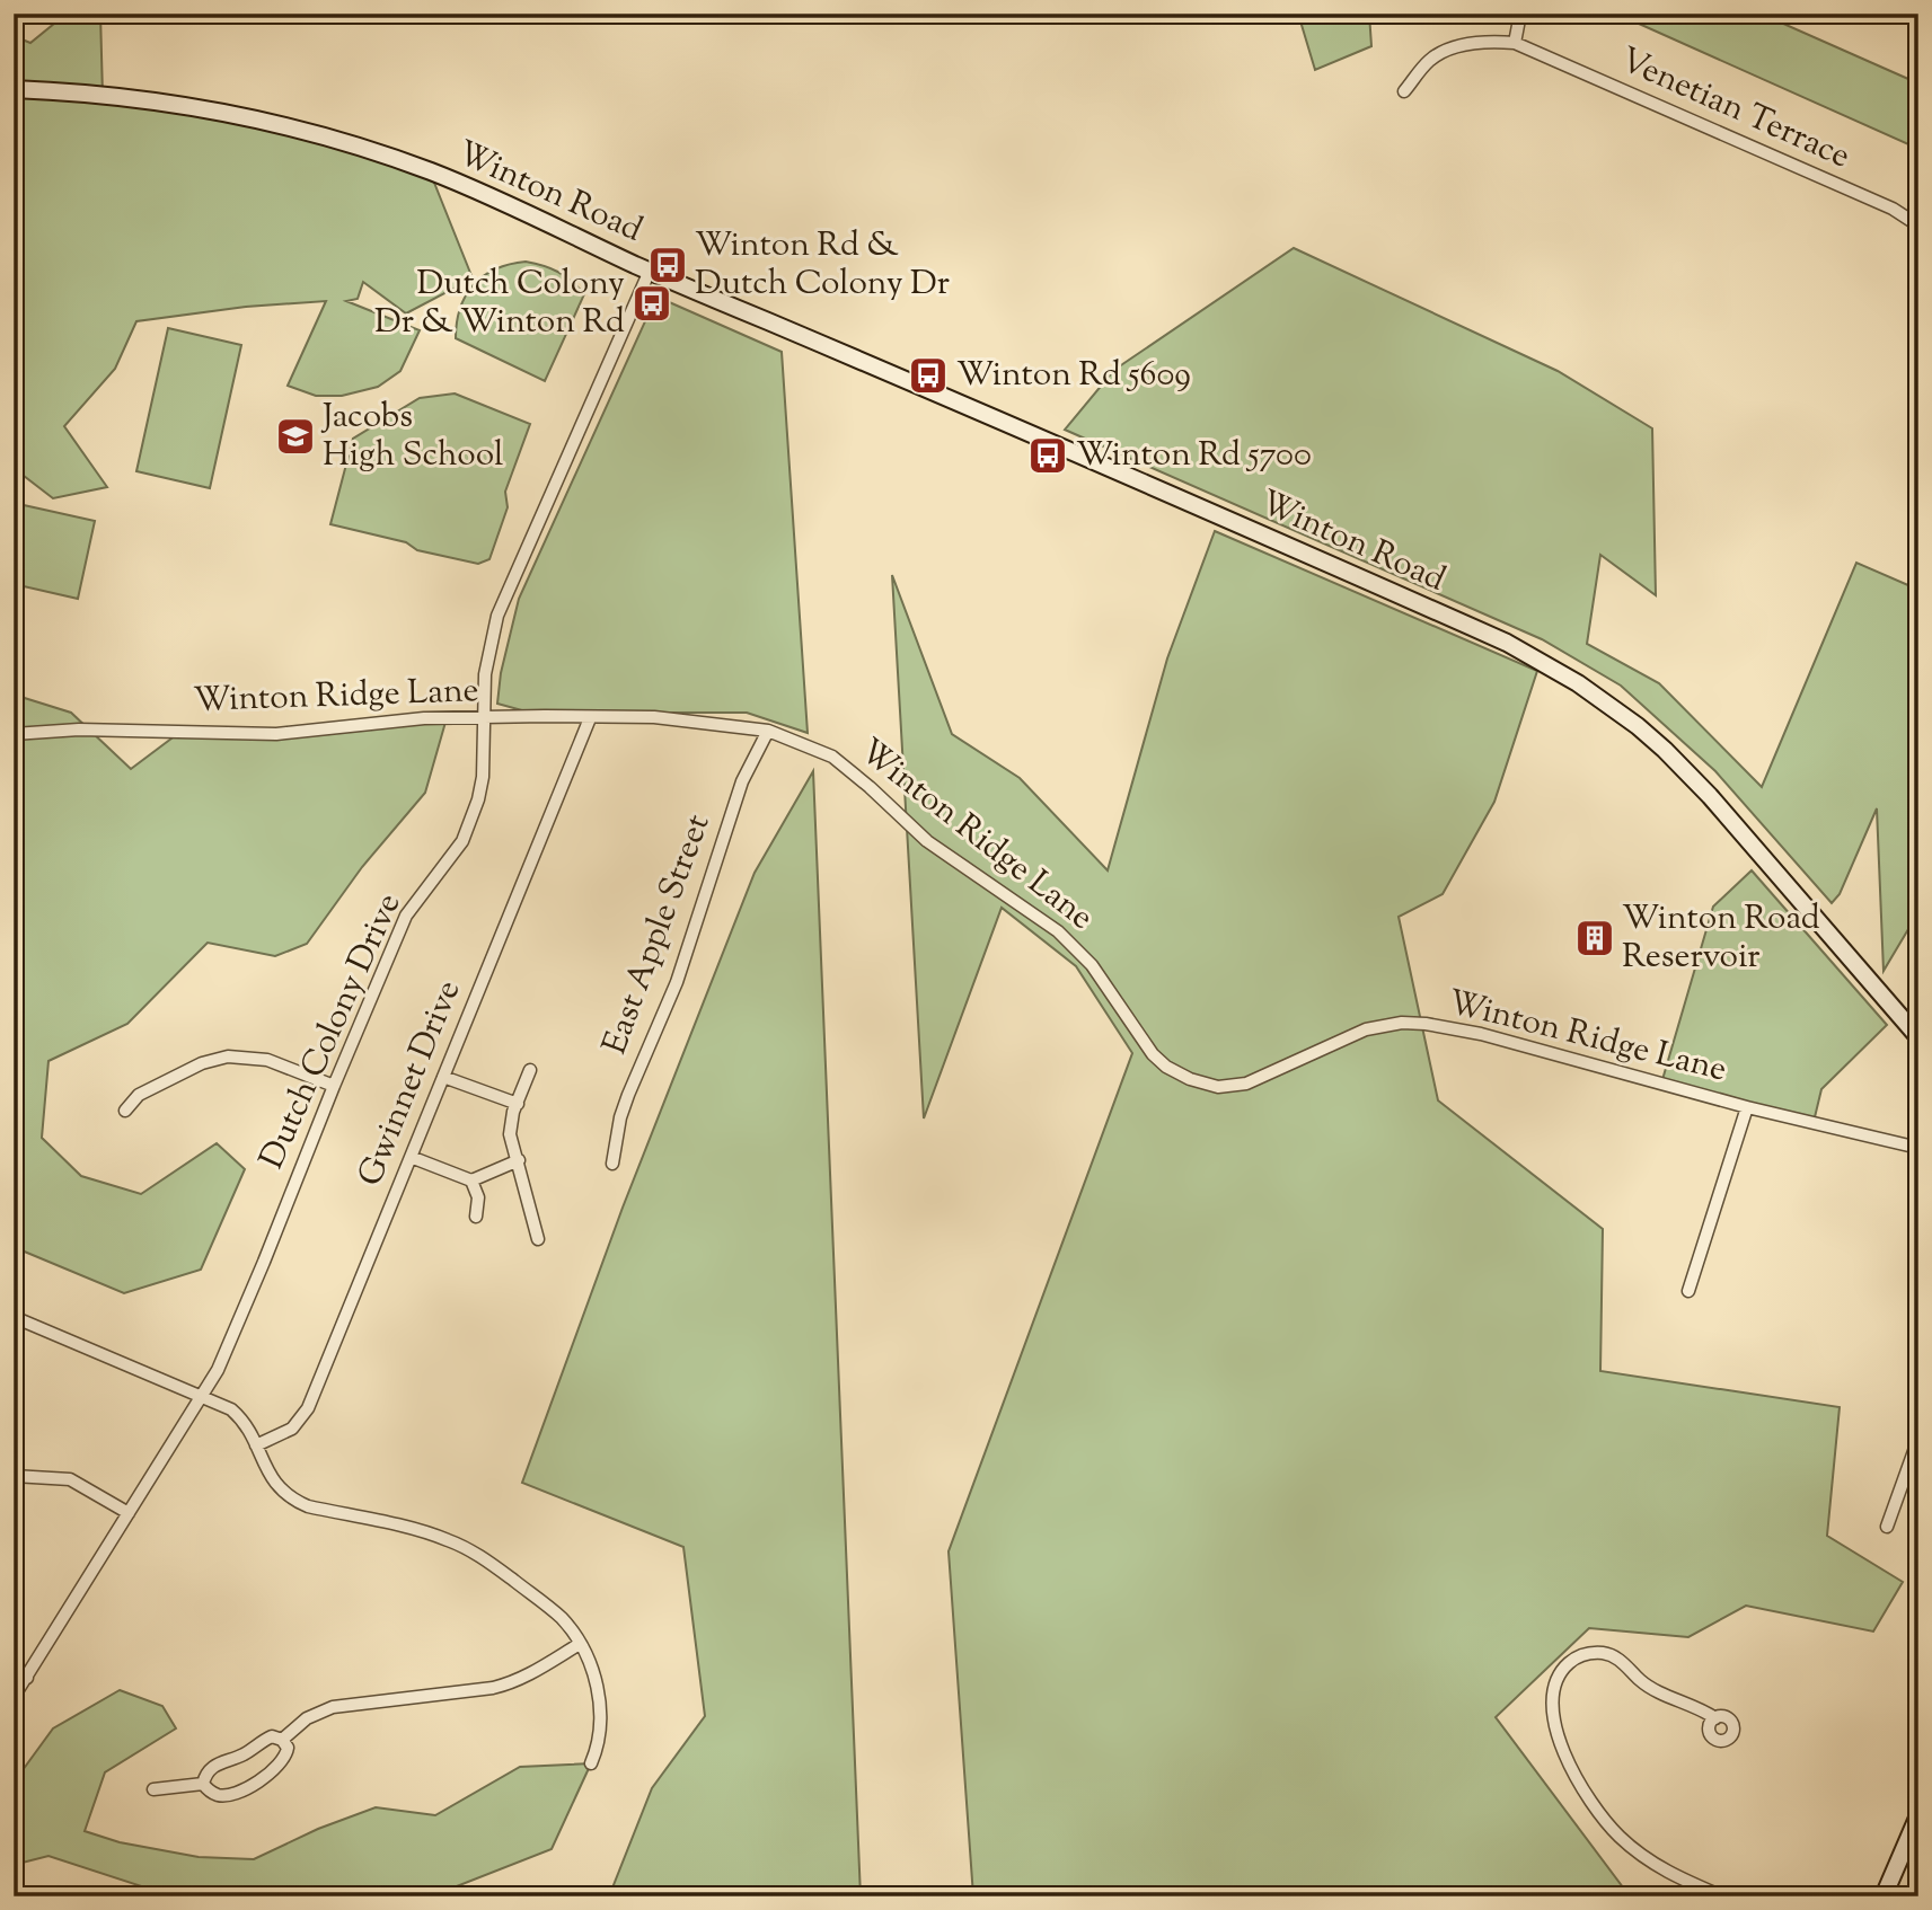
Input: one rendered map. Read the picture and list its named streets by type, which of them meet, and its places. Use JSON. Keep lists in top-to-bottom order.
{
  "streets": {
    "main road": ["Winton Road"],
    "street": [
      "Venetian Terrace",
      "Winton Ridge Lane",
      "East Apple Street",
      "Dutch Colony Drive",
      "Gwinnet Drive"
    ]
  },
  "crossings": [
    ["Winton Road", "Dutch Colony Drive"],
    ["Winton Ridge Lane", "East Apple Street"],
    ["Winton Ridge Lane", "Dutch Colony Drive"],
    ["Winton Ridge Lane", "Gwinnet Drive"]
  ],
  "places": {
    "bus stop": [
      "Winton Rd & Dutch Colony Dr",
      "Dutch Colony Dr & Winton Rd",
      "Winton Rd 5609",
      "Winton Rd 5700"
    ],
    "school or university": ["Jacobs High School"],
    "building": ["Winton Road Reservoir"]
  }
}
